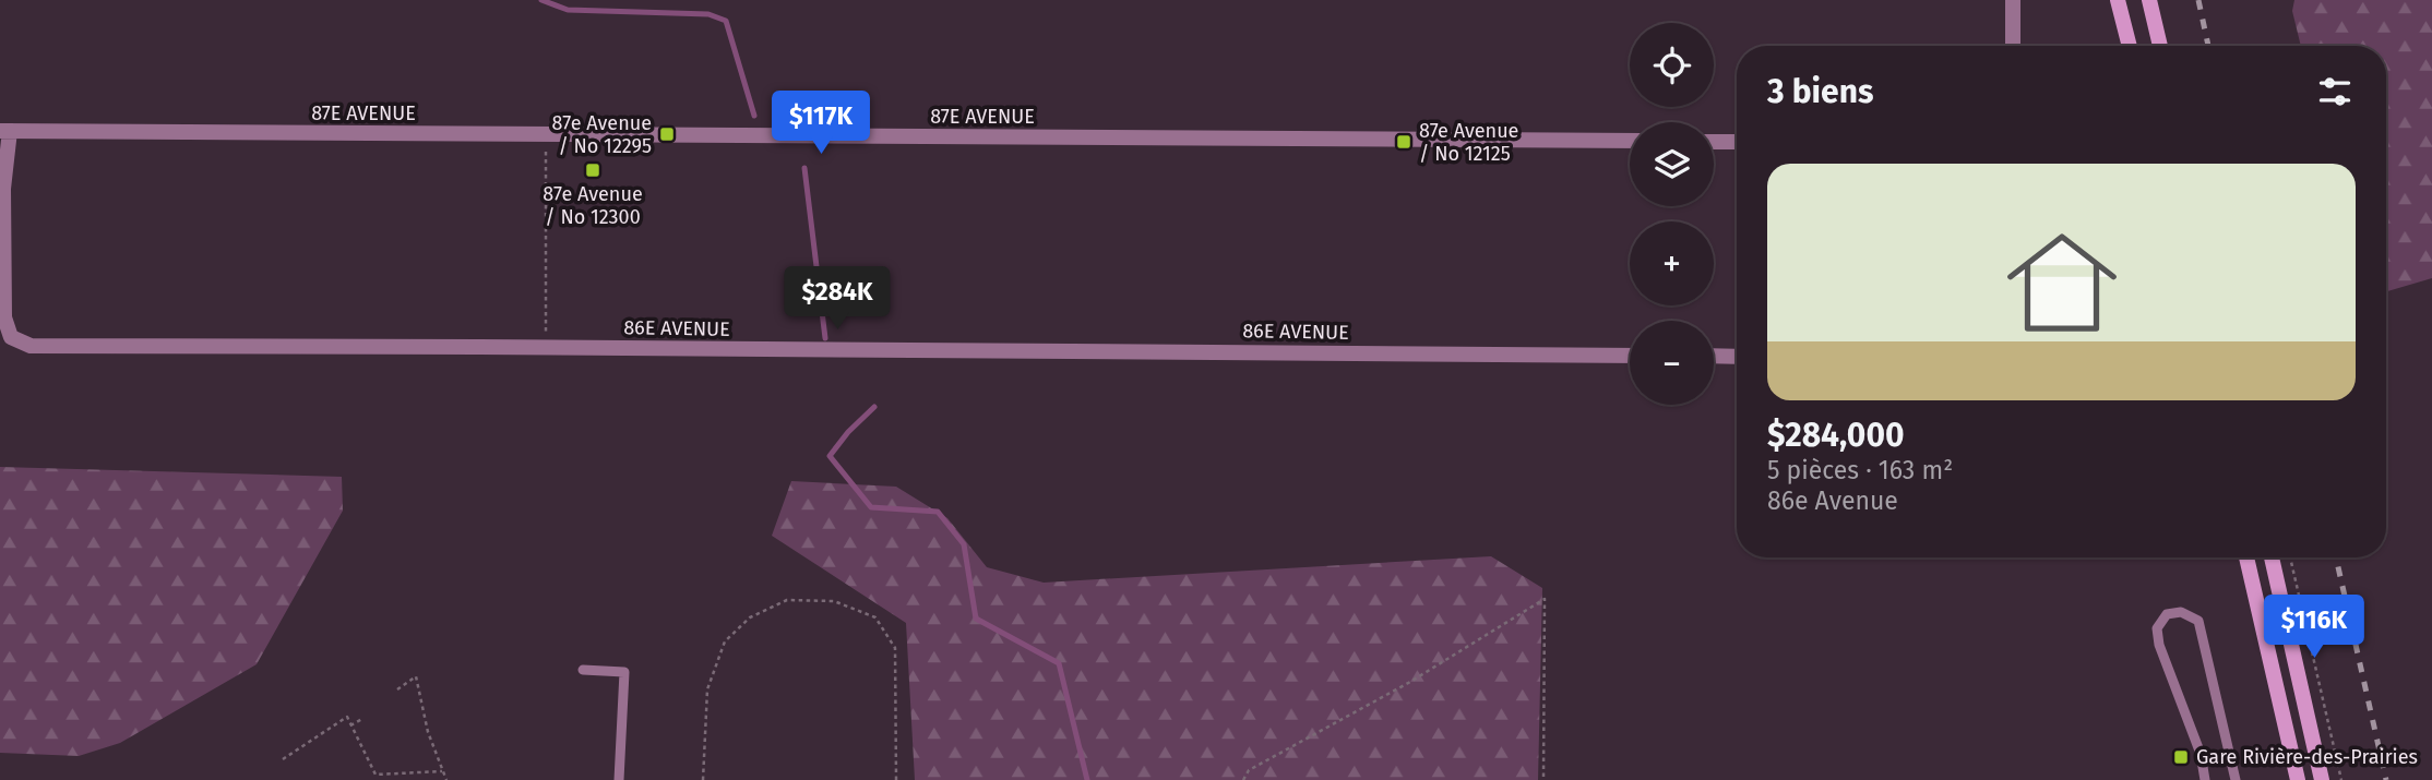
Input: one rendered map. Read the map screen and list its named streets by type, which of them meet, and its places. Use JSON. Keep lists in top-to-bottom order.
{
  "streets": {
    "street": ["87E AVENUE", "86E AVENUE"]
  },
  "crossings": [
    ["87E AVENUE", "86E AVENUE"]
  ],
  "places": {
    "transit": [
      "87e Avenue / No 12295",
      "87e Avenue / No 12125",
      "87e Avenue / No 12300",
      "Gare Rivière-des-Prairies"
    ]
  },
  "page": {
    "map_buttons": ["+", "−"],
    "heading": "3 biens",
    "price": ["$117K", "$284K", "$116K"],
    "list": [
      {
        "name": "$284,000",
        "note": "5 pièces · 163 m² · 86e Avenue"
      }
    ]
  }
}
